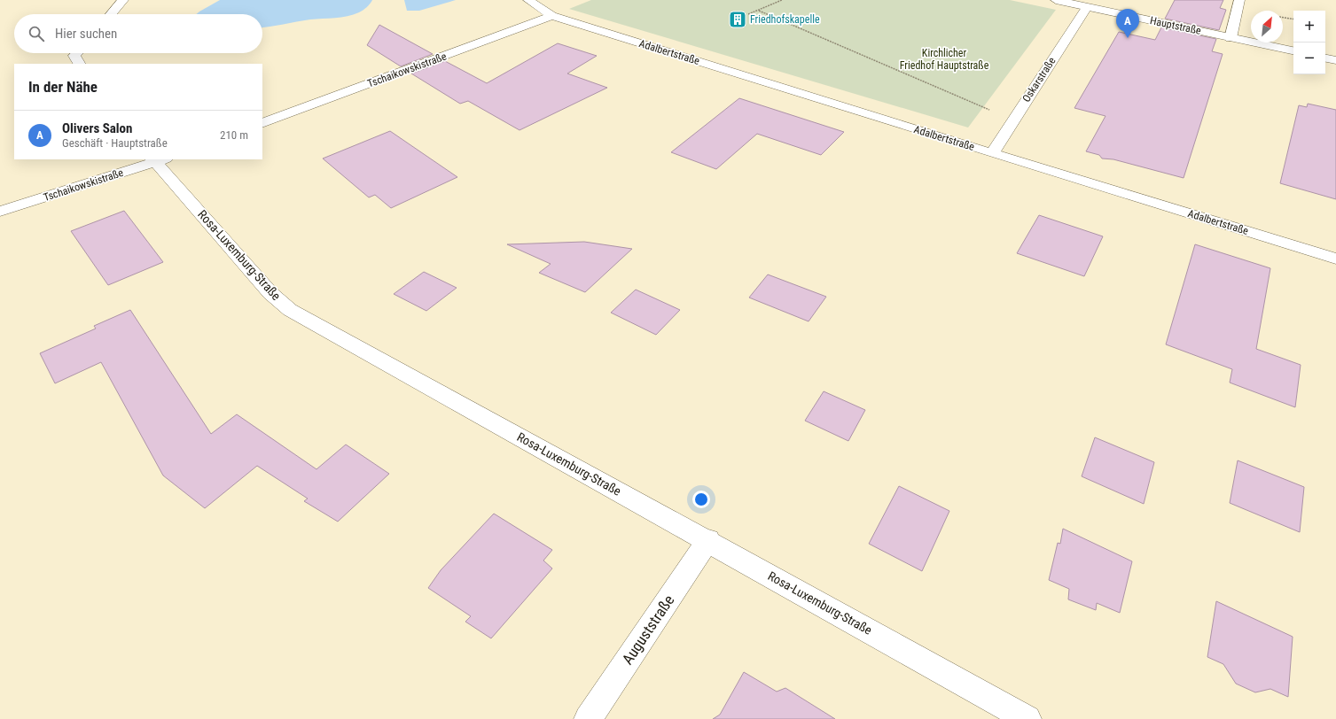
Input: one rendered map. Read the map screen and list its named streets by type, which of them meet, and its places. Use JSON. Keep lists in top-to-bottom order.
{
  "streets": {
    "street": [
      "Hauptstraße",
      "Adalbertstraße",
      "Tschaikowskistraße",
      "Oskarstraße",
      "Rosa-Luxemburg-Straße",
      "Auguststraße"
    ]
  },
  "crossings": [
    ["Hauptstraße", "Oskarstraße"],
    ["Adalbertstraße", "Tschaikowskistraße"],
    ["Adalbertstraße", "Oskarstraße"],
    ["Tschaikowskistraße", "Rosa-Luxemburg-Straße"],
    ["Rosa-Luxemburg-Straße", "Auguststraße"]
  ],
  "parks": ["Kirchlicher Friedhof Hauptstraße"],
  "places": {
    "building": ["Friedhofskapelle"]
  },
  "north": "top right",
  "page": {
    "pins": "A",
    "map_buttons": ["+", "−"],
    "search": "Hier suchen",
    "heading": "In der Nähe",
    "list": [
      {
        "mark": "A",
        "name": "Olivers Salon",
        "note": "Geschäft · Hauptstraße",
        "value": "210 m"
      }
    ]
  }
}
